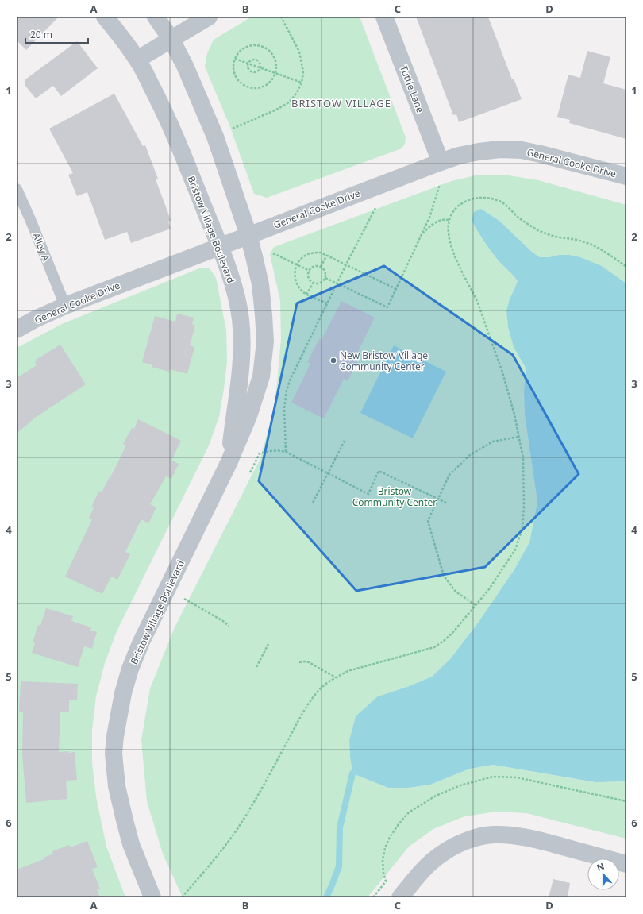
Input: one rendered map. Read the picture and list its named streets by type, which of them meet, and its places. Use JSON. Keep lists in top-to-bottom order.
{
  "streets": {
    "street": ["Tuttle Lane", "General Cooke Drive", "Bristow Village Boulevard"],
    "lane": ["Alley A"]
  },
  "crossings": [
    ["Tuttle Lane", "General Cooke Drive"],
    ["General Cooke Drive", "Bristow Village Boulevard"],
    ["General Cooke Drive", "Alley A"]
  ],
  "districts": ["BRISTOW VILLAGE"],
  "parks": ["Bristow Community Center"],
  "places": ["New Bristow Village Community Center"],
  "scale_bar": "20 m",
  "north": "top",
  "grid": {
    "columns": [
      "A",
      "B",
      "C",
      "D"
    ],
    "rows": [
      "1",
      "2",
      "3",
      "4",
      "5",
      "6"
    ]
  }
}
